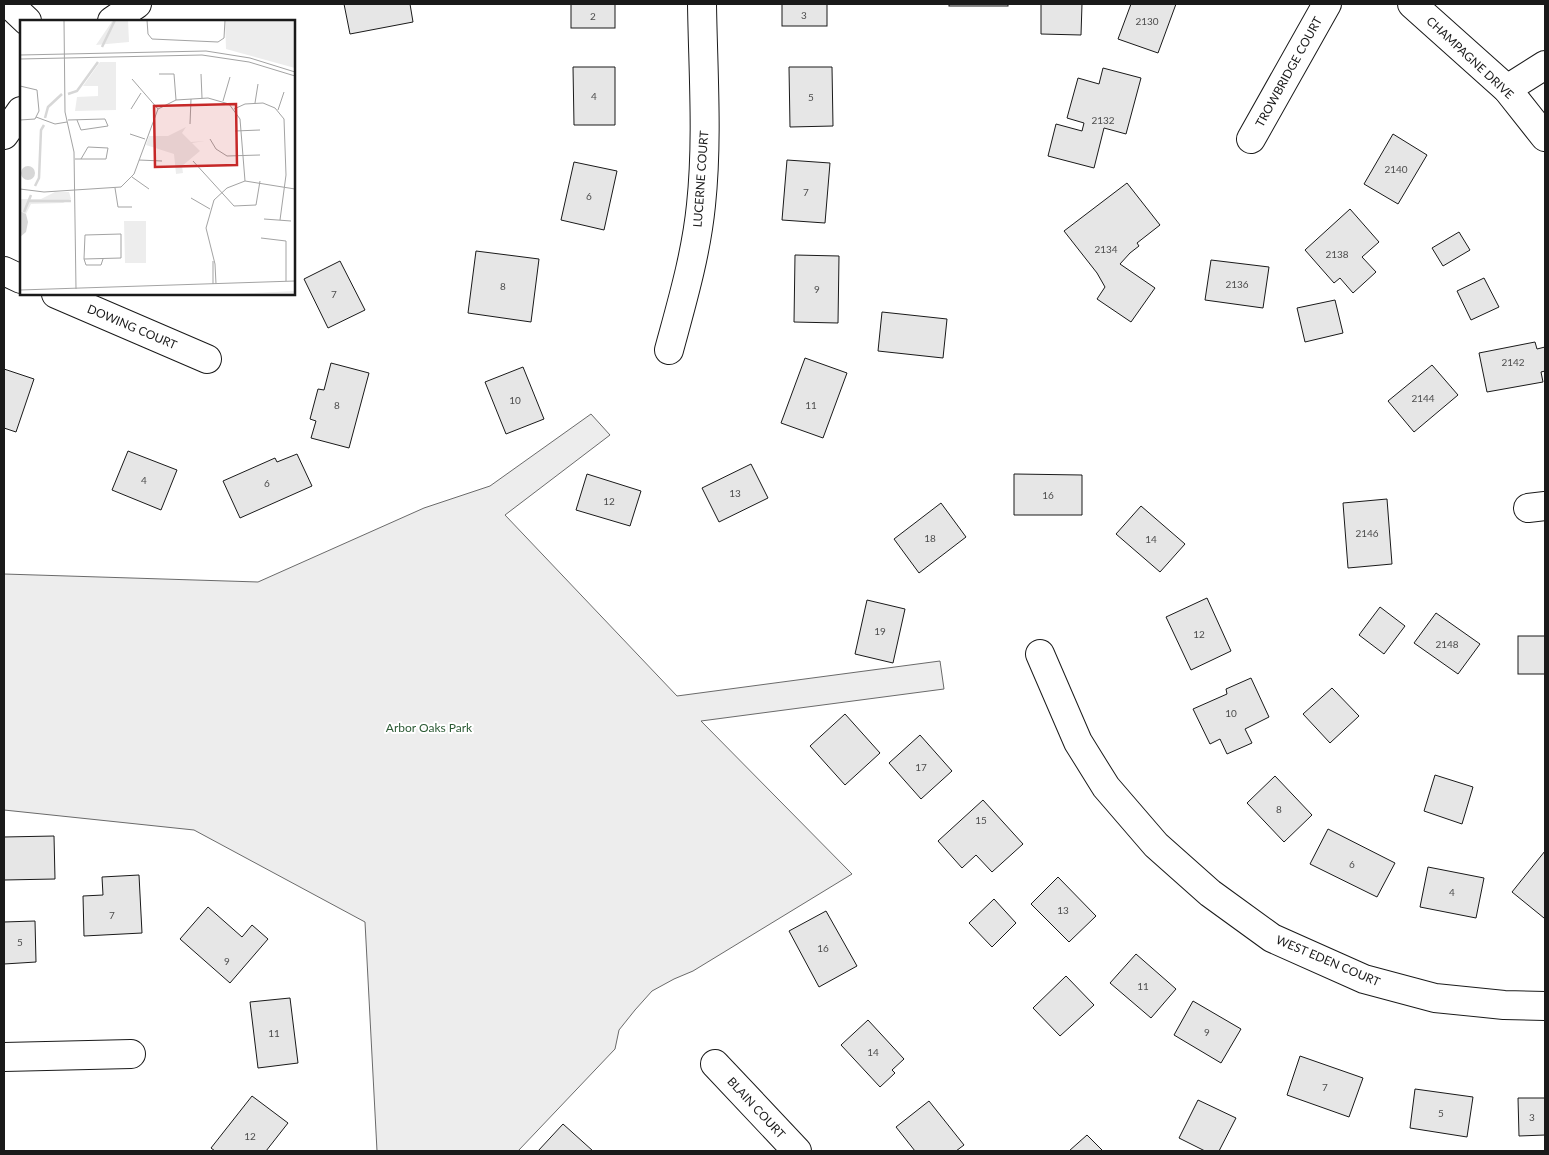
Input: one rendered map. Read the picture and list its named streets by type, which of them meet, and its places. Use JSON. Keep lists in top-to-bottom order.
{
  "streets": {
    "street": [
      "CHAMPAGNE DRIVE",
      "TROWBRIDGE COURT",
      "LUCERNE COURT",
      "DOWING COURT",
      "WEST EDEN COURT",
      "BLAIN COURT"
    ]
  },
  "parks": ["Arbor Oaks Park"],
  "house_numbers": [
    "3",
    "2",
    "2130",
    "4",
    "5",
    "2132",
    "2140",
    "7",
    "6",
    "2134",
    "2138",
    "2136",
    "8",
    "9",
    "7",
    "2142",
    "2144",
    "10",
    "8",
    "11",
    "4",
    "6",
    "13",
    "16",
    "12",
    "2146",
    "18",
    "14",
    "19",
    "12",
    "2148",
    "10",
    "17",
    "8",
    "15",
    "6",
    "4",
    "13",
    "7",
    "5",
    "16",
    "9",
    "11",
    "9",
    "11",
    "14",
    "7",
    "5",
    "3",
    "12"
  ]
}
